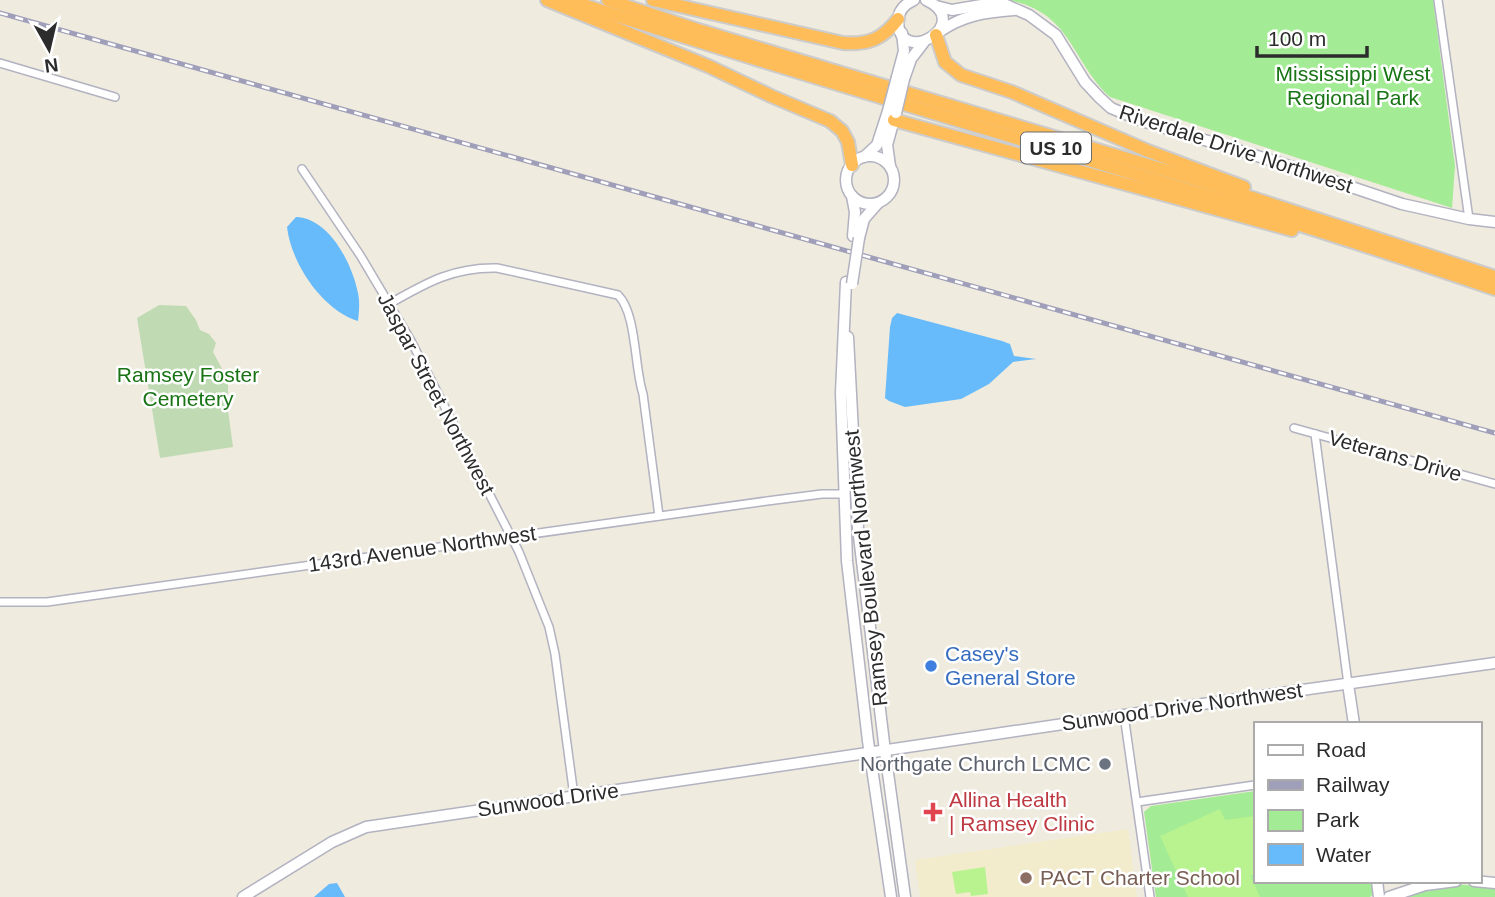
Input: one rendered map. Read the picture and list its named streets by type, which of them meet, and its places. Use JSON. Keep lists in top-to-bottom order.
{
  "streets": {
    "highway": ["US 10"],
    "street": [
      "Riverdale Drive Northwest",
      "Jaspar Street Northwest",
      "Veterans Drive",
      "143rd Avenue Northwest",
      "Ramsey Boulevard Northwest",
      "Sunwood Drive Northwest",
      "Sunwood Drive"
    ]
  },
  "crossings": [
    ["Jaspar Street Northwest", "143rd Avenue Northwest"],
    ["Jaspar Street Northwest", "Sunwood Drive"],
    ["143rd Avenue Northwest", "Ramsey Boulevard Northwest"],
    ["Ramsey Boulevard Northwest", "Sunwood Drive Northwest"],
    ["Ramsey Boulevard Northwest", "Sunwood Drive"],
    ["Sunwood Drive Northwest", "Sunwood Drive"]
  ],
  "parks": ["Mississippi West Regional Park", "Ramsey Foster Cemetery"],
  "places": {
    "other": ["Casey's General Store", "Northgate Church LCMC", "PACT Charter School"],
    "health": ["Allina Health | Ramsey Clinic"]
  },
  "legend": [
    "Road",
    "Railway",
    "Park",
    "Water"
  ],
  "scale_bar": "100 m",
  "north": "bottom"
}
